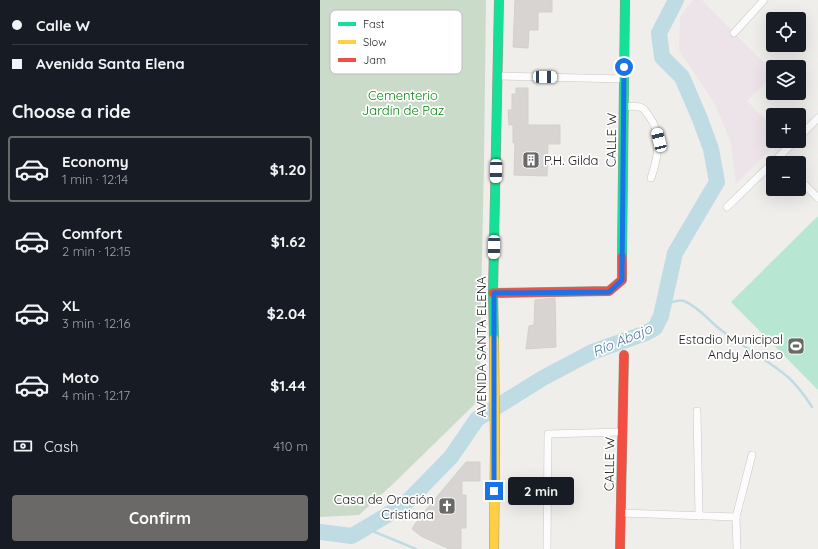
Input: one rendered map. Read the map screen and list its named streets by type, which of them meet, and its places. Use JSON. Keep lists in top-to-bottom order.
{
  "streets": {
    "street": ["CALLE W", "AVENIDA SANTA ELENA"]
  },
  "crossings": [
    ["CALLE W", "AVENIDA SANTA ELENA"]
  ],
  "water": ["Río Abajo"],
  "parks": ["Cementerio Jardín de Paz"],
  "places": {
    "building": ["P.H. Gilda"],
    "sports": ["Estadio Municipal Andy Alonso"],
    "church": ["Casa de Oración Cristiana"]
  },
  "legend": ["Fast", "Slow", "Jam"],
  "page": {
    "banner": ["Calle W", "Avenida Santa Elena"],
    "map_buttons": ["+", "−"],
    "heading": "Choose a ride",
    "list": [
      {
        "name": "Economy",
        "note": "1 min · 12:14",
        "value": "$1.20"
      },
      {
        "name": "Comfort",
        "note": "2 min · 12:15",
        "value": "$1.62"
      },
      {
        "name": "XL",
        "note": "3 min · 12:16",
        "value": "$2.04"
      },
      {
        "name": "Moto",
        "note": "4 min · 12:17",
        "value": "$1.44"
      }
    ],
    "pay": ["Cash", "410 m"],
    "bubble": "2 min",
    "buttons": "Confirm"
  }
}
